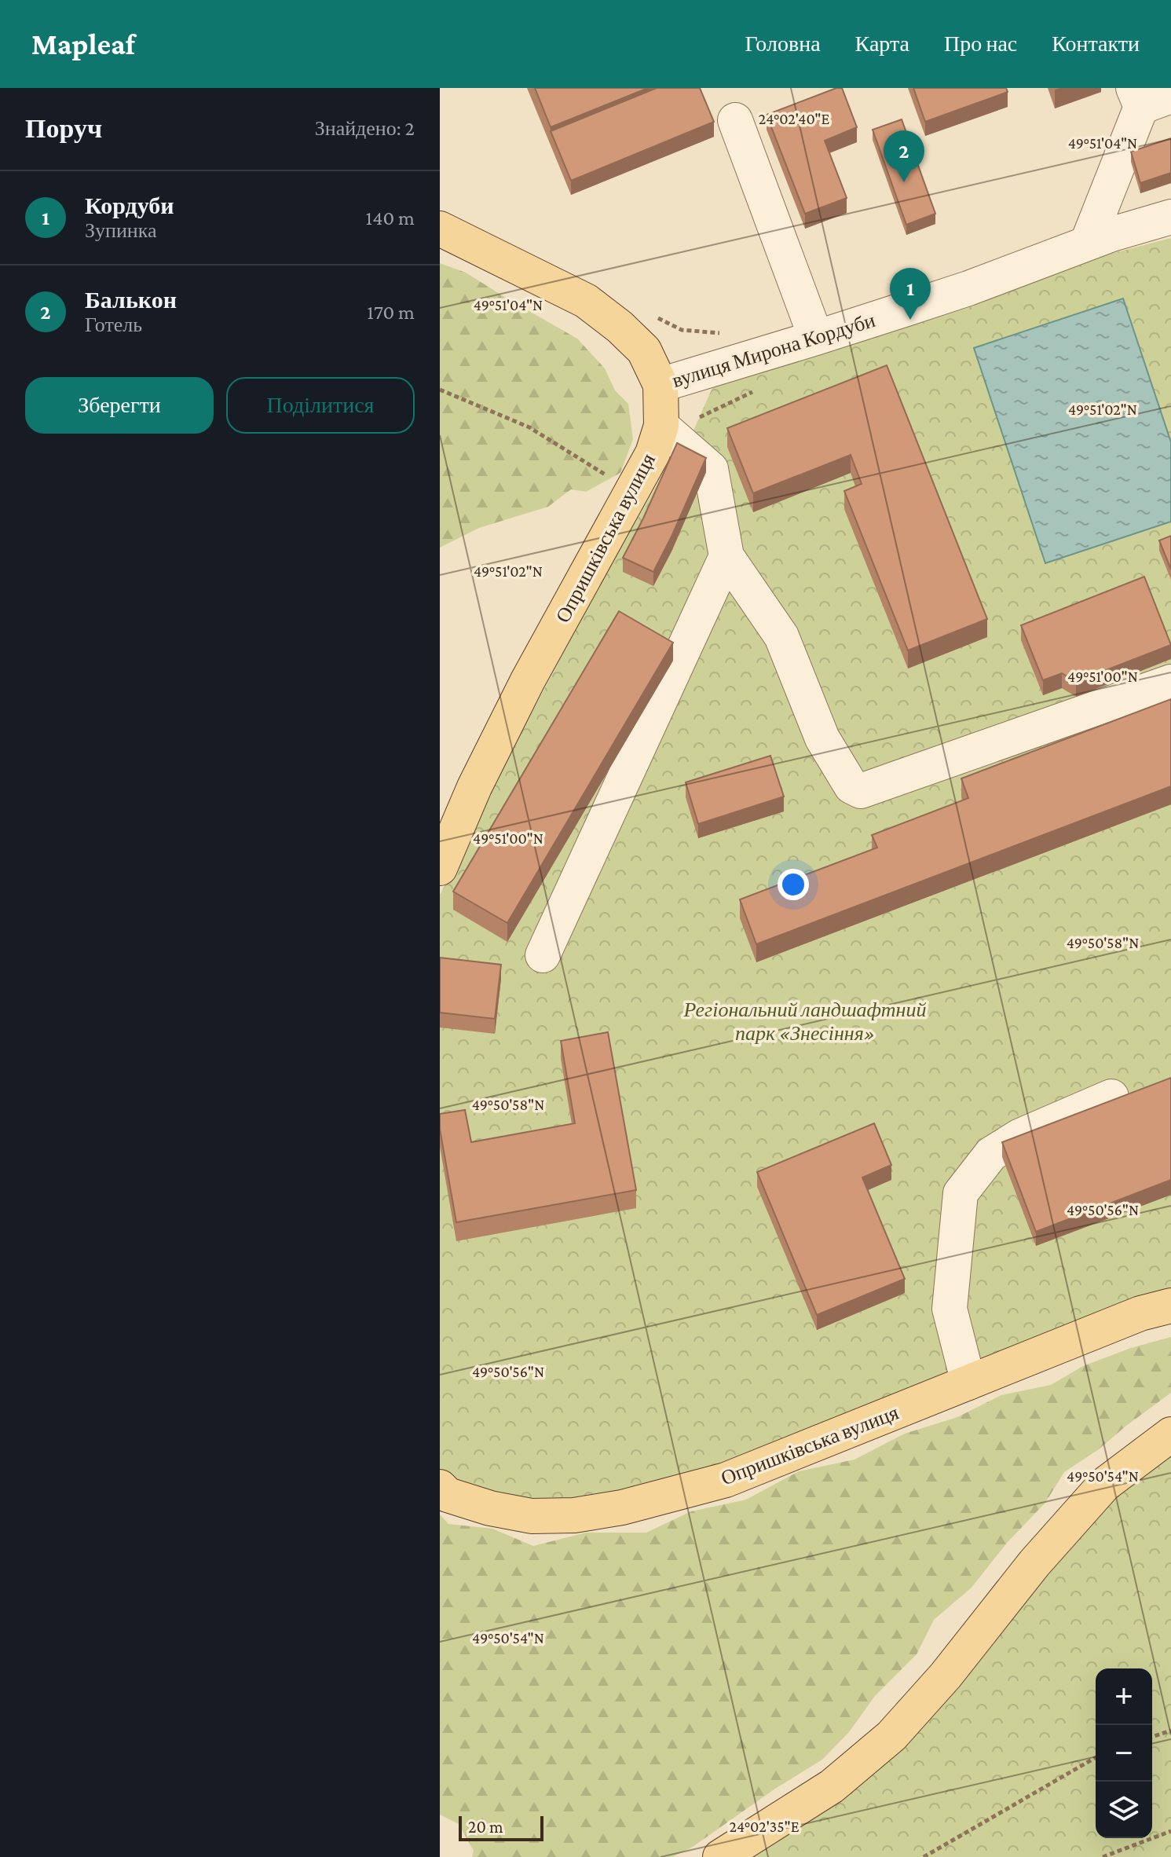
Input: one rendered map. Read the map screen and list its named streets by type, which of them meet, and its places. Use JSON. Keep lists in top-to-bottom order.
{
  "streets": {
    "main road": ["Опришківська вулиця"],
    "street": ["вулиця Мирона Кордуби"]
  },
  "crossings": [
    ["вулиця Мирона Кордуби", "Опришківська вулиця"]
  ],
  "parks": ["Регіональний ландшафтний парк «Знесіння»"],
  "scale_bar": "20 m",
  "page": {
    "header": "Mapleaf",
    "nav": [
      "Головна",
      "Карта",
      "Про нас",
      "Контакти"
    ],
    "heading": ["Поруч", "Знайдено: 2"],
    "pins": ["2", "1"],
    "list": [
      {
        "mark": "1",
        "name": "Кордуби",
        "note": "Зупинка",
        "value": "140 m"
      },
      {
        "mark": "2",
        "name": "Балькон",
        "note": "Готель",
        "value": "170 m"
      }
    ],
    "buttons": ["Зберегти", "Поділитися"],
    "map_buttons": ["+", "−"],
    "scale": "20 m"
  },
  "coordinates": [
    "24°02'40\"E",
    "49°51'04\"N",
    "49°51'02\"N",
    "49°51'00\"N",
    "49°50'58\"N",
    "49°50'56\"N",
    "49°50'54\"N",
    "24°02'35\"E"
  ]
}
